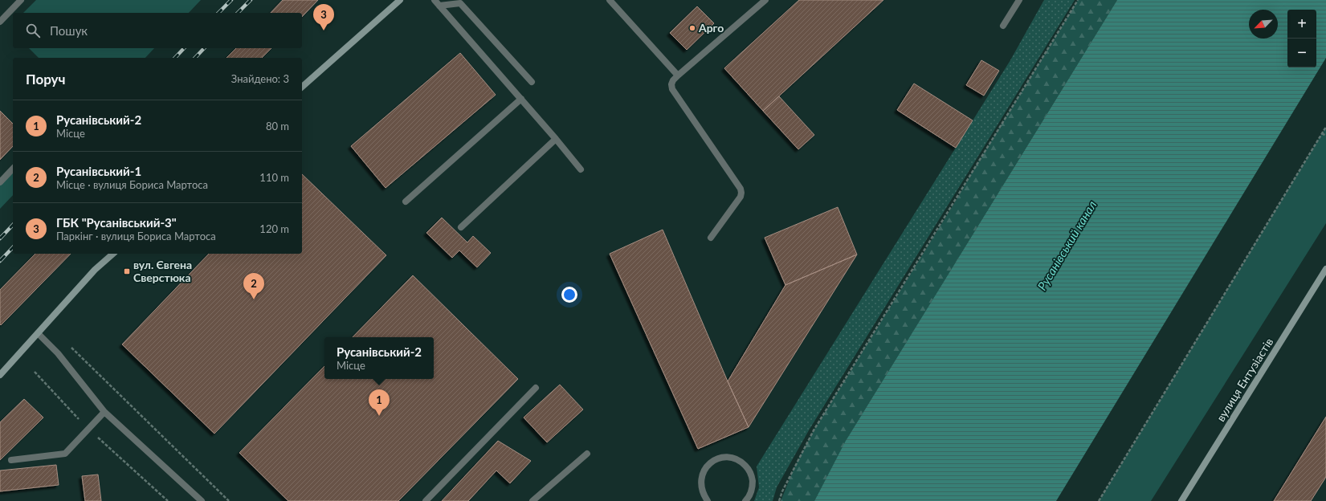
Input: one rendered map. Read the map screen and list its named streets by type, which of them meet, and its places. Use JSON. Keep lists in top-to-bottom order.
{
  "streets": {
    "main road": ["вулиця Ентузіастів"]
  },
  "water": ["Русанівський канал"],
  "places": {
    "other": ["Арго"],
    "transit": ["вул. Євгена Сверстюка"]
  },
  "north": "bottom left",
  "page": {
    "pins": ["3", "2", "1"],
    "map_buttons": ["+", "−"],
    "search": "Пошук",
    "heading": ["Поруч", "Знайдено: 3"],
    "list": [
      {
        "mark": "1",
        "name": "Русанівський-2",
        "note": "Місце",
        "value": "80 m"
      },
      {
        "mark": "2",
        "name": "Русанівський-1",
        "note": "Місце · вулиця Бориса Мартоса",
        "value": "110 m"
      },
      {
        "mark": "3",
        "name": "ГБК \"Русанівський-3\"",
        "note": "Паркінг · вулиця Бориса Мартоса",
        "value": "120 m"
      }
    ],
    "popup": ["Русанівський-2", "Місце"]
  }
}
